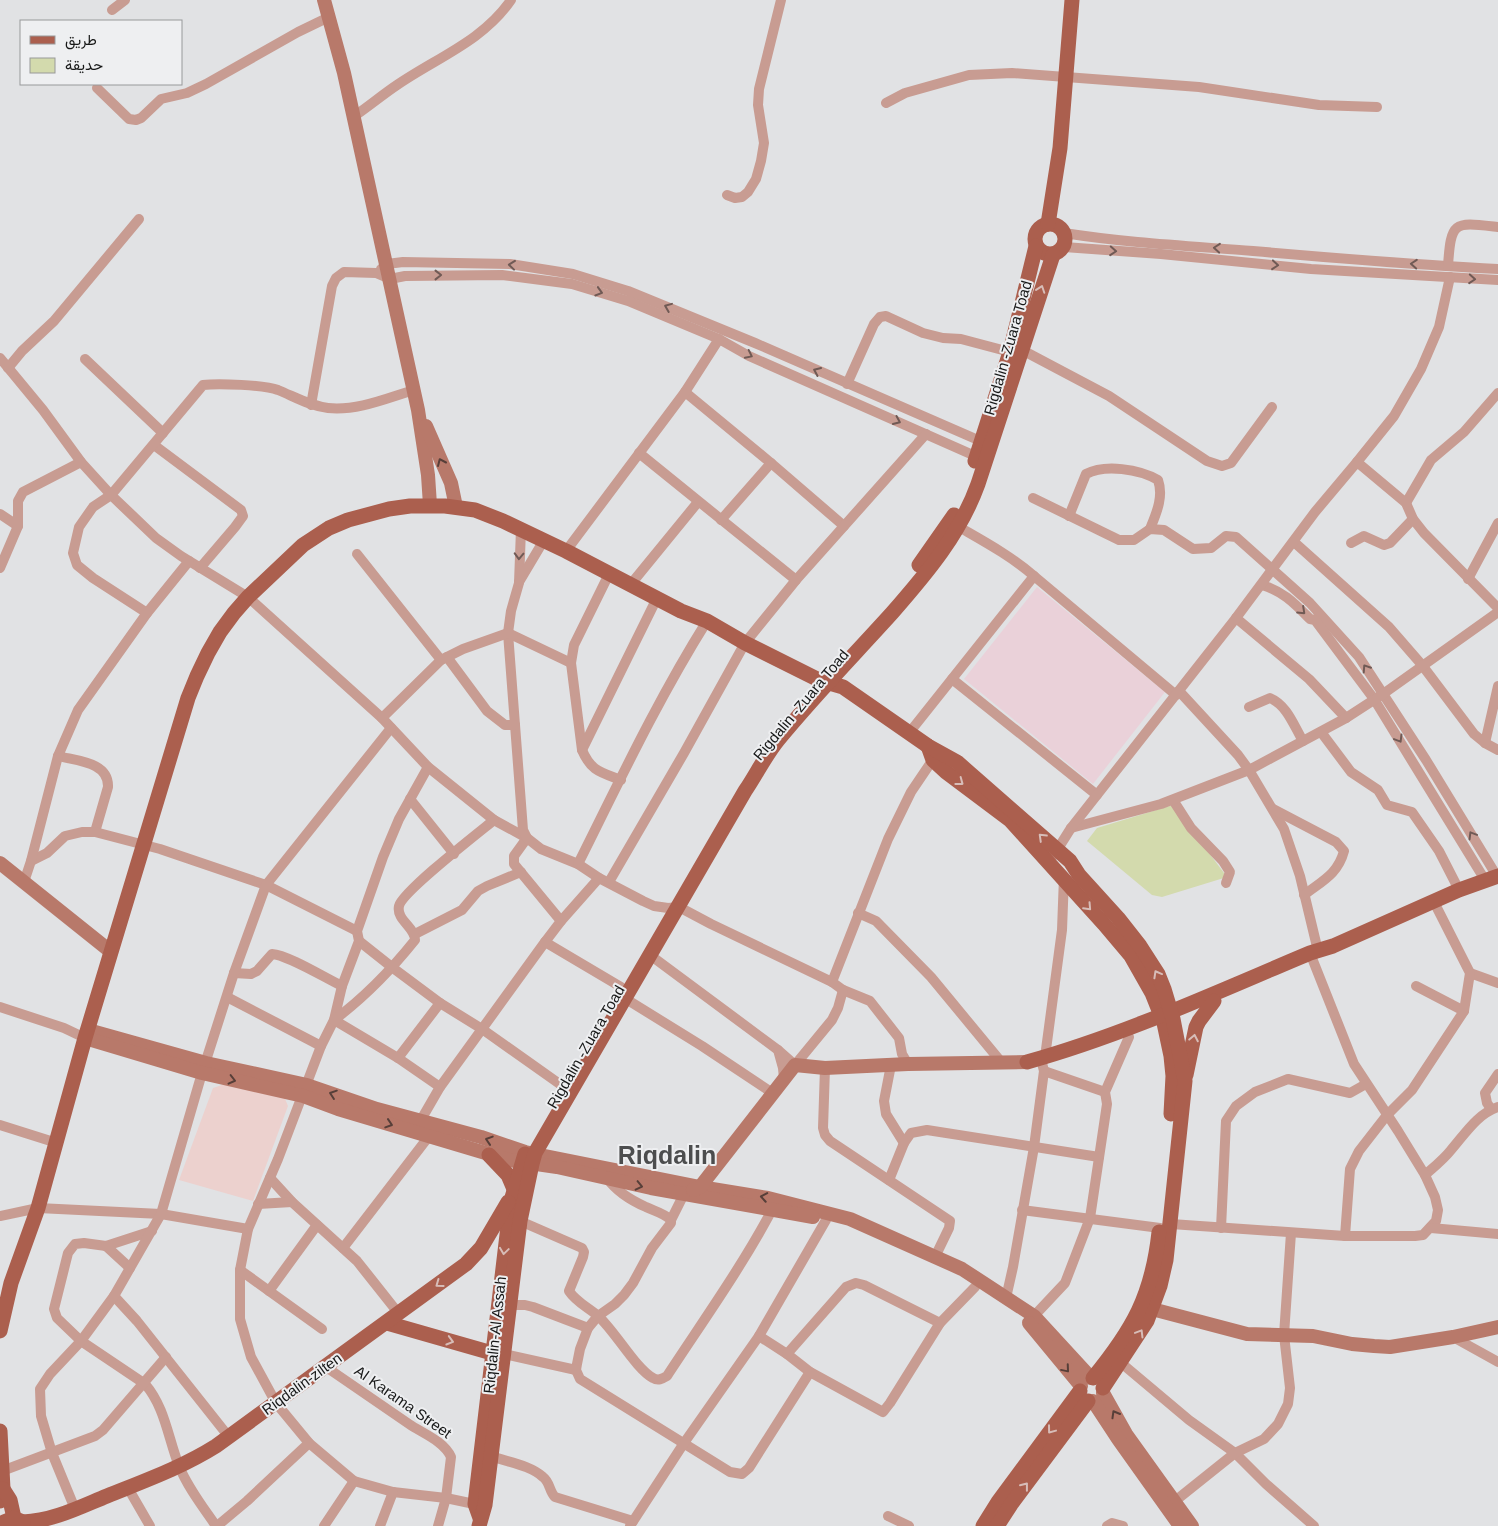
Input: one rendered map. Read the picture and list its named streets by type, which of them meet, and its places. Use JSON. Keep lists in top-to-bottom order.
{
  "streets": {
    "main road": ["Rigdalin -Zuara Toad", "Riqdalin-Al Assah", "Riqdalin-zilten"],
    "street": ["Al Karama Street"]
  },
  "crossings": [
    ["Rigdalin -Zuara Toad", "Riqdalin-Al Assah"],
    ["Riqdalin-Al Assah", "Riqdalin-zilten"],
    ["Riqdalin-zilten", "Al Karama Street"]
  ],
  "districts": ["Riqdalin"],
  "legend": ["طريق", "حديقة"]
}
